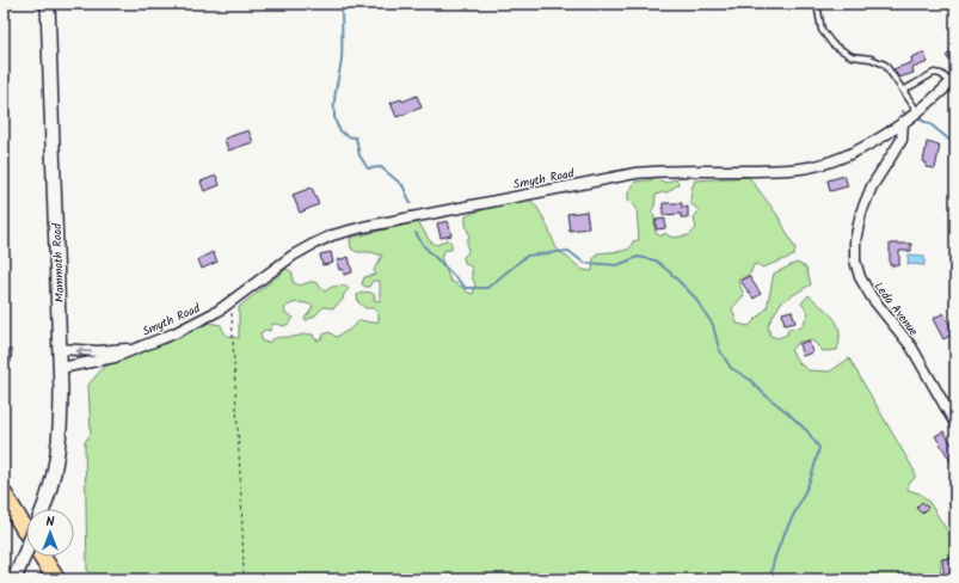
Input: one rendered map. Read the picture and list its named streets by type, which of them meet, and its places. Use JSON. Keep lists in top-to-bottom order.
{
  "streets": {
    "main road": ["Mammoth Road"],
    "street": ["Smyth Road", "Leda Avenue"]
  },
  "crossings": [
    ["Smyth Road", "Mammoth Road"],
    ["Smyth Road", "Leda Avenue"]
  ],
  "north": "top"
}
